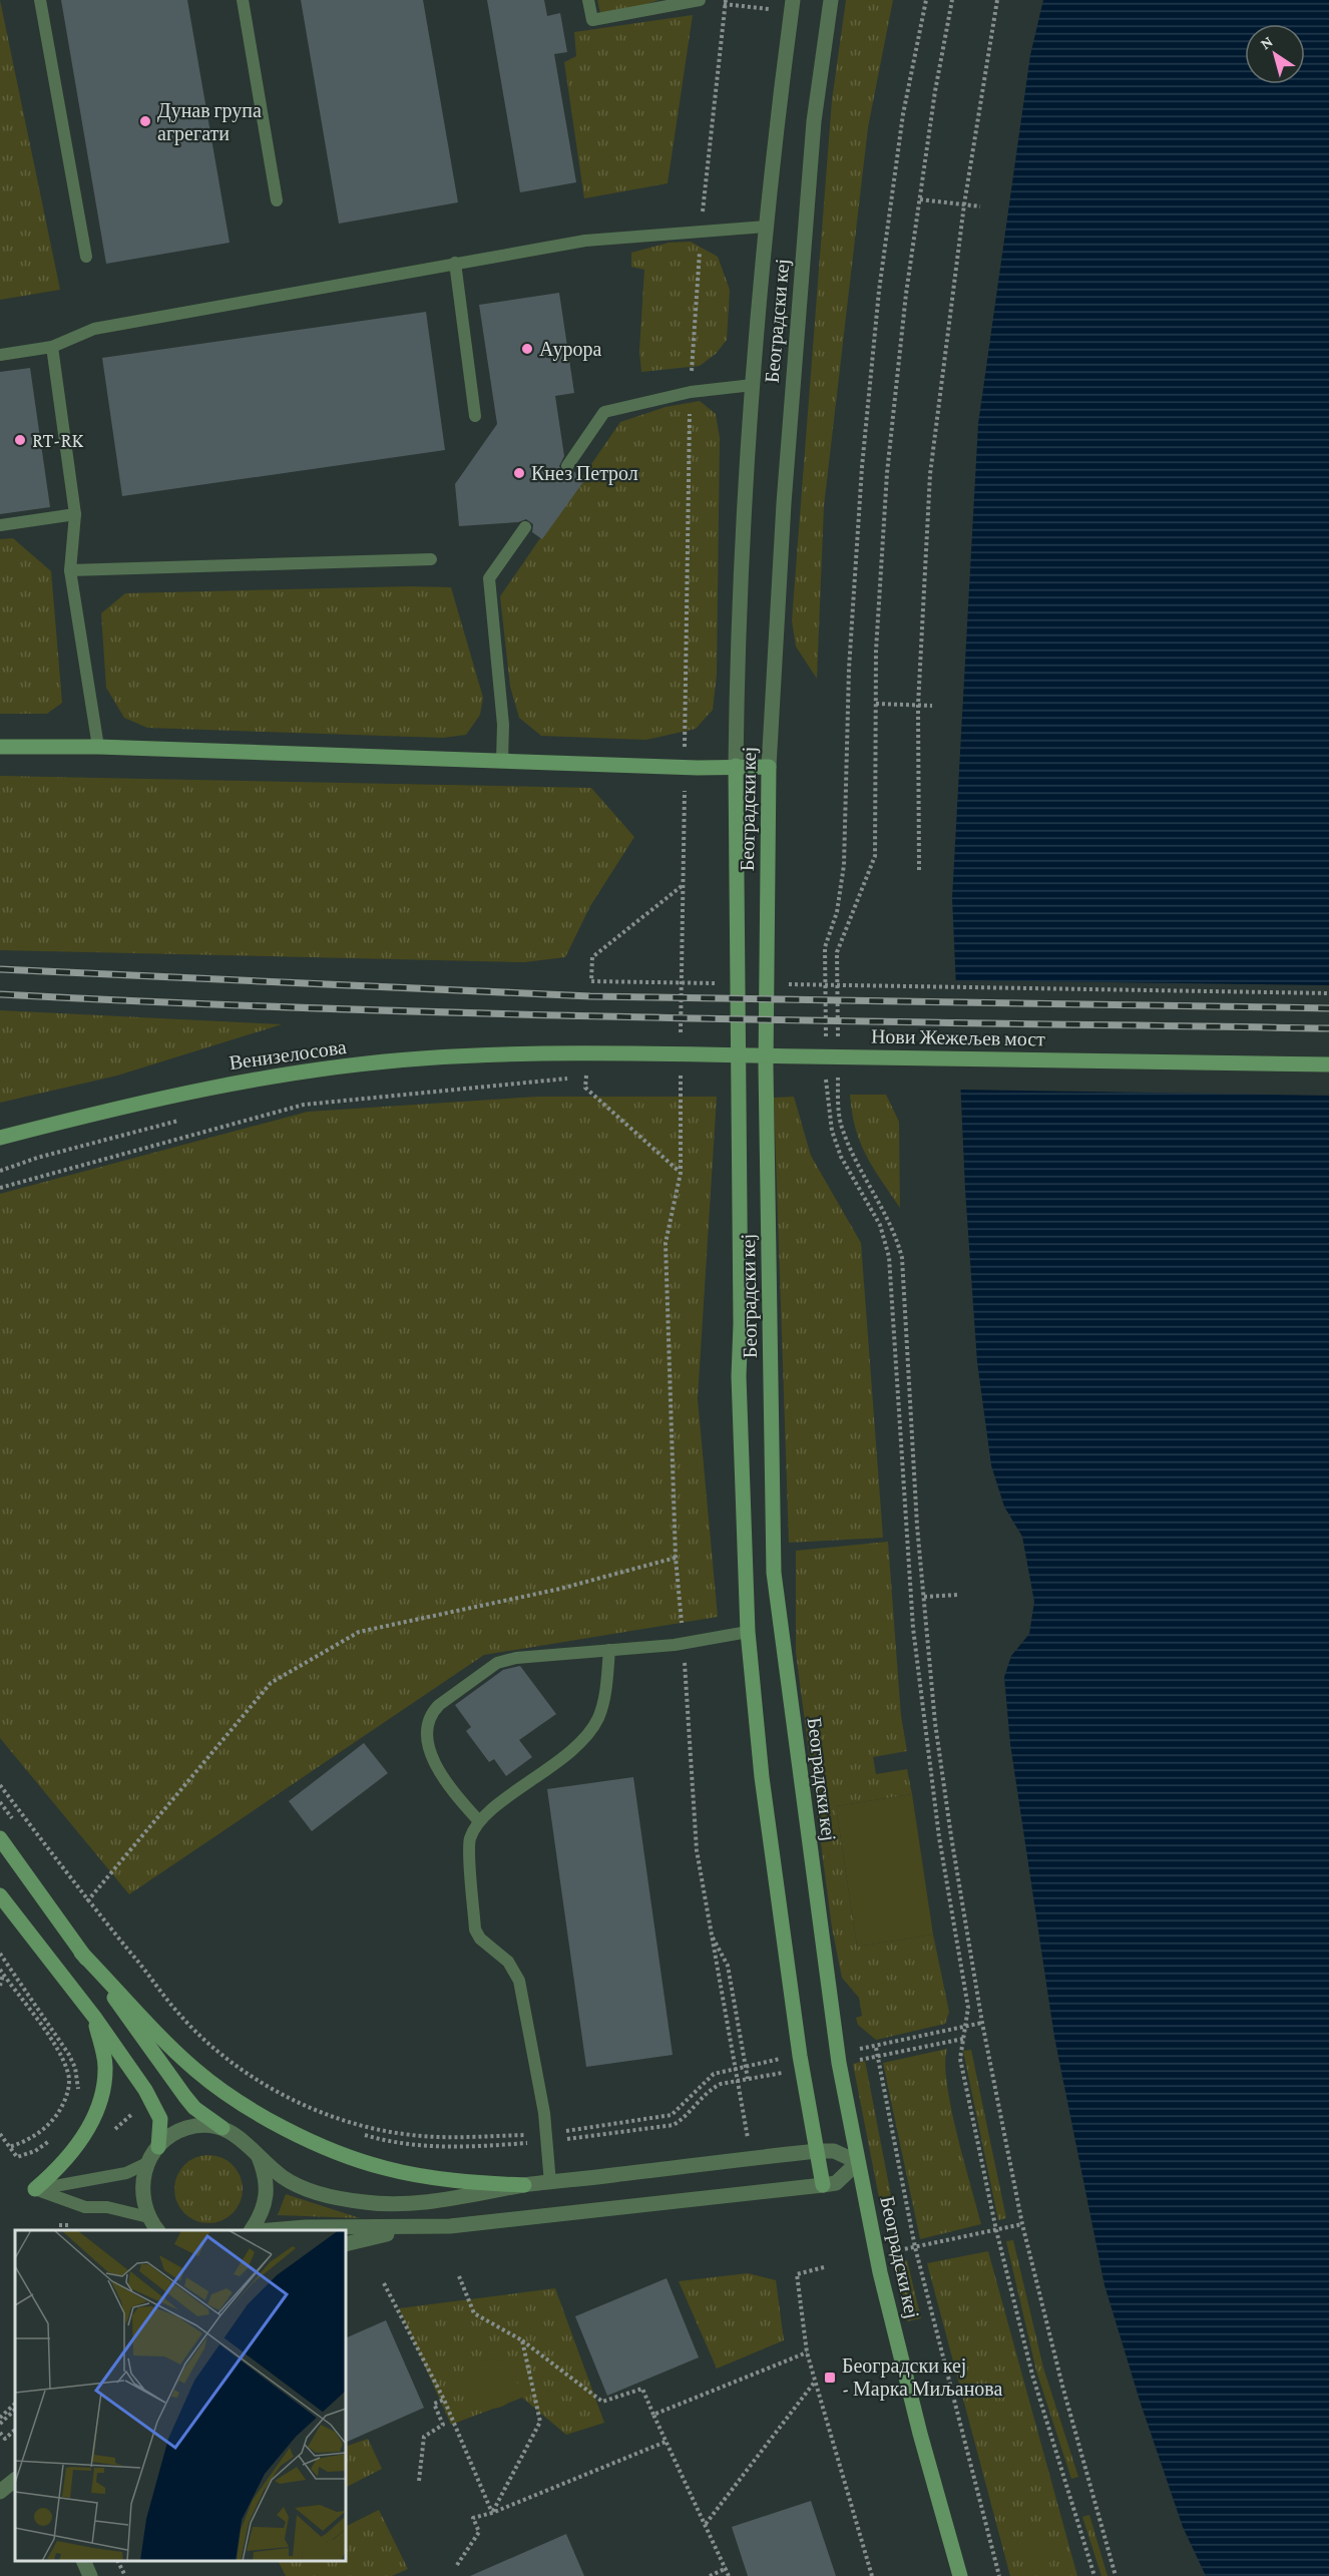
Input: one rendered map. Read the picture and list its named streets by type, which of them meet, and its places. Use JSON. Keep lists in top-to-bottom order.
{
  "streets": {
    "main road": ["Београдски кеј", "Нови Жежељев мост", "Венизелосова"]
  },
  "crossings": [
    ["Нови Жежељев мост", "Венизелосова"]
  ],
  "places": {
    "other": [
      "Дунав група агрегати",
      "Аурора",
      "RT-RK",
      "Кнез Петрол"
    ],
    "transit": ["Београдски кеј - Марка Миљанова"]
  },
  "north": "top left"
}
